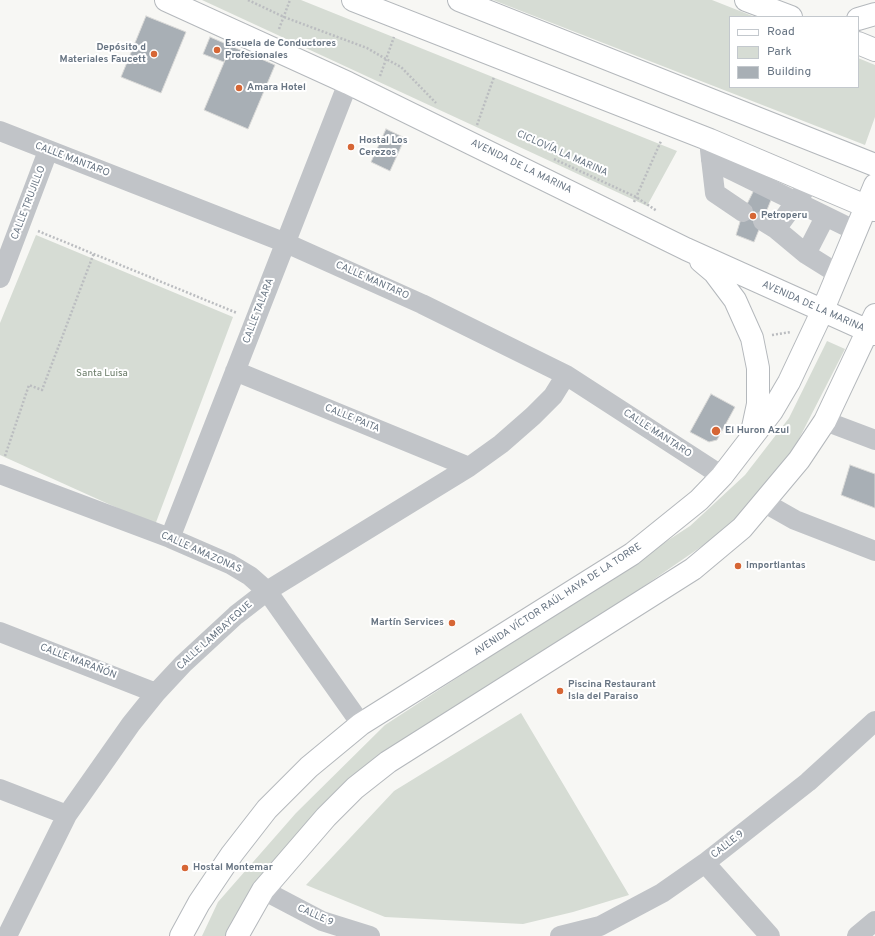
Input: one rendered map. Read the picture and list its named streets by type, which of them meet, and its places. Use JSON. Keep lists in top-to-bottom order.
{
  "streets": {
    "main road": ["AVENIDA DE LA MARINA", "AVENIDA VÍCTOR RAÚL HAYA DE LA TORRE"],
    "street": [
      "CALLE MANTARO",
      "CALLE TRUJILLO",
      "CALLE TALARA",
      "CALLE PAITA",
      "CALLE AMAZONAS",
      "CALLE LAMBAYEQUE",
      "CALLE MARAÑÓN",
      "CALLE 9"
    ],
    "path": ["CICLOVÍA LA MARINA"]
  },
  "crossings": [
    ["CALLE MANTARO", "CALLE TRUJILLO"],
    ["CALLE MANTARO", "CALLE TALARA"],
    ["CALLE MANTARO", "AVENIDA VÍCTOR RAÚL HAYA DE LA TORRE"],
    ["CALLE MANTARO", "CALLE LAMBAYEQUE"],
    ["AVENIDA DE LA MARINA", "CALLE TALARA"],
    ["AVENIDA DE LA MARINA", "AVENIDA VÍCTOR RAÚL HAYA DE LA TORRE"],
    ["CALLE TALARA", "CALLE PAITA"],
    ["CALLE TALARA", "CALLE AMAZONAS"],
    ["CALLE PAITA", "CALLE LAMBAYEQUE"],
    ["CALLE AMAZONAS", "AVENIDA VÍCTOR RAÚL HAYA DE LA TORRE"],
    ["CALLE AMAZONAS", "CALLE LAMBAYEQUE"],
    ["CALLE LAMBAYEQUE", "CALLE MARAÑÓN"]
  ],
  "parks": ["Santa Luisa"],
  "places": [
    "Escuela de Conductores Profesionales",
    "Depósito d Materiales Faucett",
    "Amara Hotel",
    "Hostal Los Cerezos",
    "Petroperu",
    "El Huron Azul",
    "Importlantas",
    "Martín Services",
    "Piscina Restaurant Isla del Paraiso",
    "Hostal Montemar"
  ],
  "legend": ["Road", "Park", "Building"]
}
